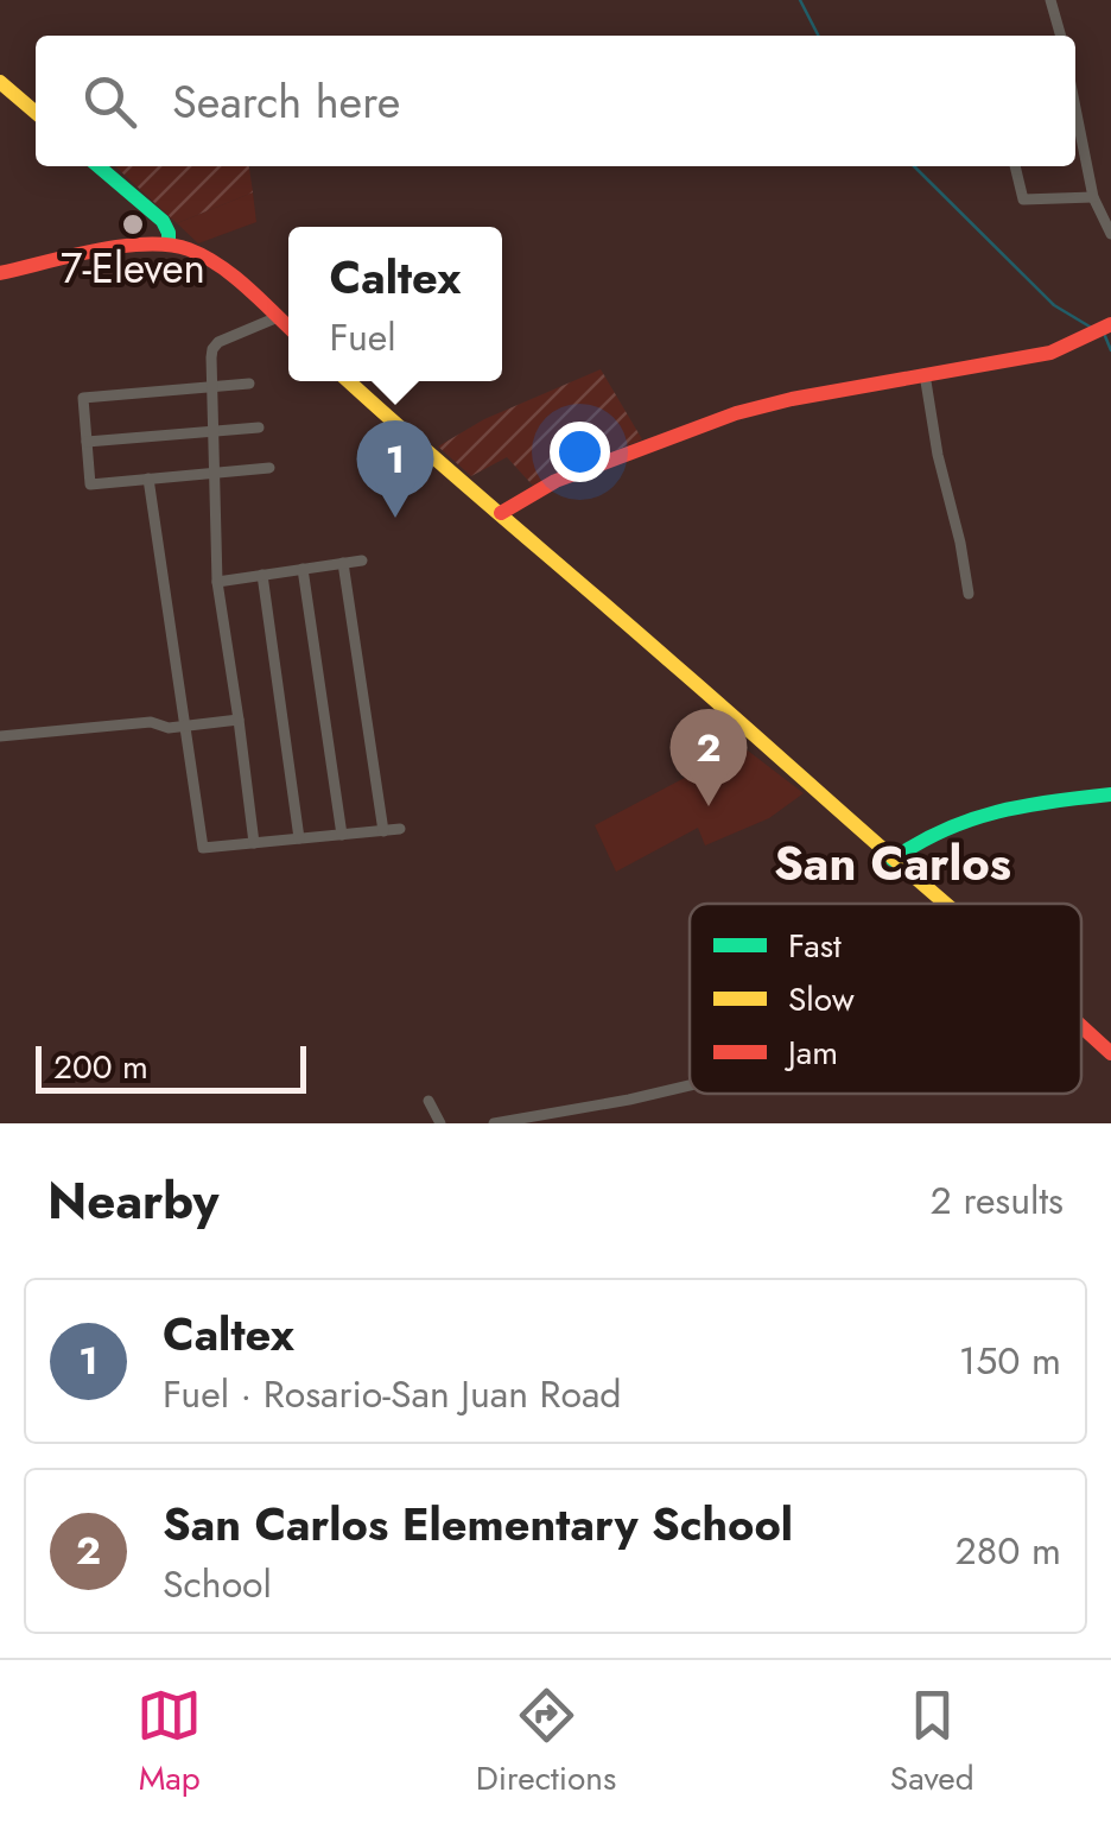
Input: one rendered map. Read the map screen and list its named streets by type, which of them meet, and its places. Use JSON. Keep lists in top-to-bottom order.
{
  "districts": ["San Carlos"],
  "places": ["7-Eleven"],
  "legend": ["Fast", "Slow", "Jam"],
  "scale_bar": "200 m",
  "page": {
    "search": "Search here",
    "popup": ["Caltex", "Fuel"],
    "pins": ["1", "2"],
    "scale": "200 m",
    "heading": ["Nearby", "2 results"],
    "list": [
      {
        "mark": "1",
        "name": "Caltex",
        "note": "Fuel · Rosario-San Juan Road",
        "value": "150 m"
      },
      {
        "mark": "2",
        "name": "San Carlos Elementary School",
        "note": "School",
        "value": "280 m"
      }
    ],
    "nav": ["Map", "Directions", "Saved"]
  }
}
